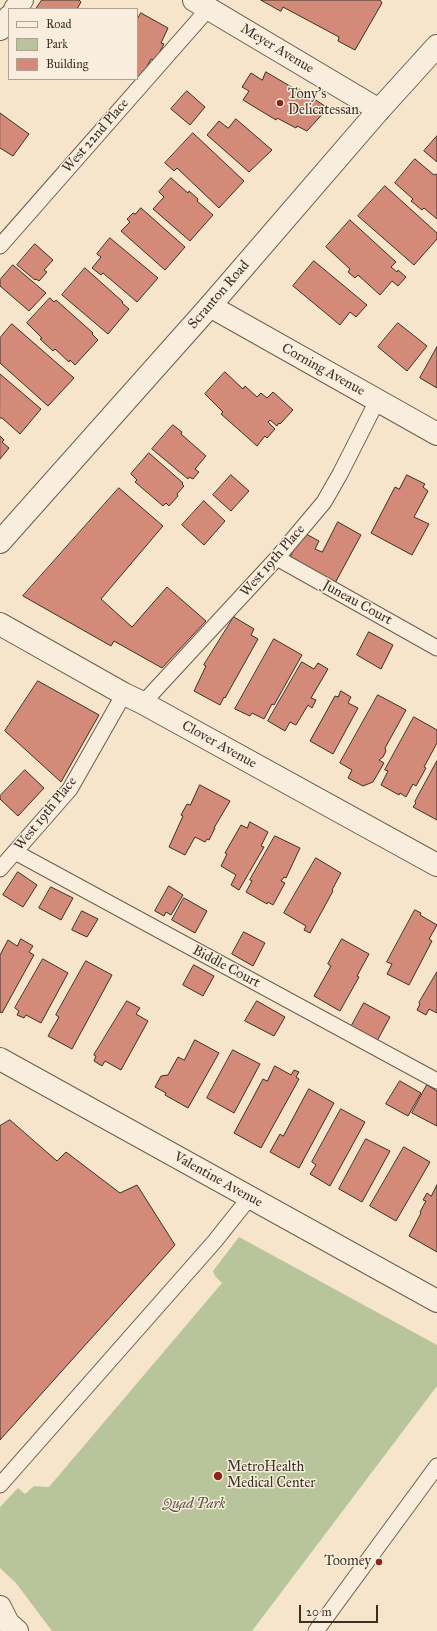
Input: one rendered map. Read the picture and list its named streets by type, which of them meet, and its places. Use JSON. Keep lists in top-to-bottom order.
{
  "streets": {
    "street": [
      "Meyer Avenue",
      "Scranton Road",
      "Corning Avenue",
      "Clover Avenue",
      "Valentine Avenue"
    ],
    "lane": [
      "West 22nd Place",
      "West 19th Place",
      "Juneau Court",
      "Biddle Court"
    ]
  },
  "crossings": [
    ["Meyer Avenue", "West 22nd Place"],
    ["Meyer Avenue", "Scranton Road"],
    ["Scranton Road", "Corning Avenue"],
    ["Corning Avenue", "West 19th Place"],
    ["West 19th Place", "Juneau Court"],
    ["West 19th Place", "Clover Avenue"],
    ["West 19th Place", "Biddle Court"]
  ],
  "parks": ["Quad Park"],
  "places": ["Tony's Delicatessan", "MetroHealth Medical Center", "Toomey"],
  "legend": ["Road", "Park", "Building"],
  "scale_bar": "20 m"
}
